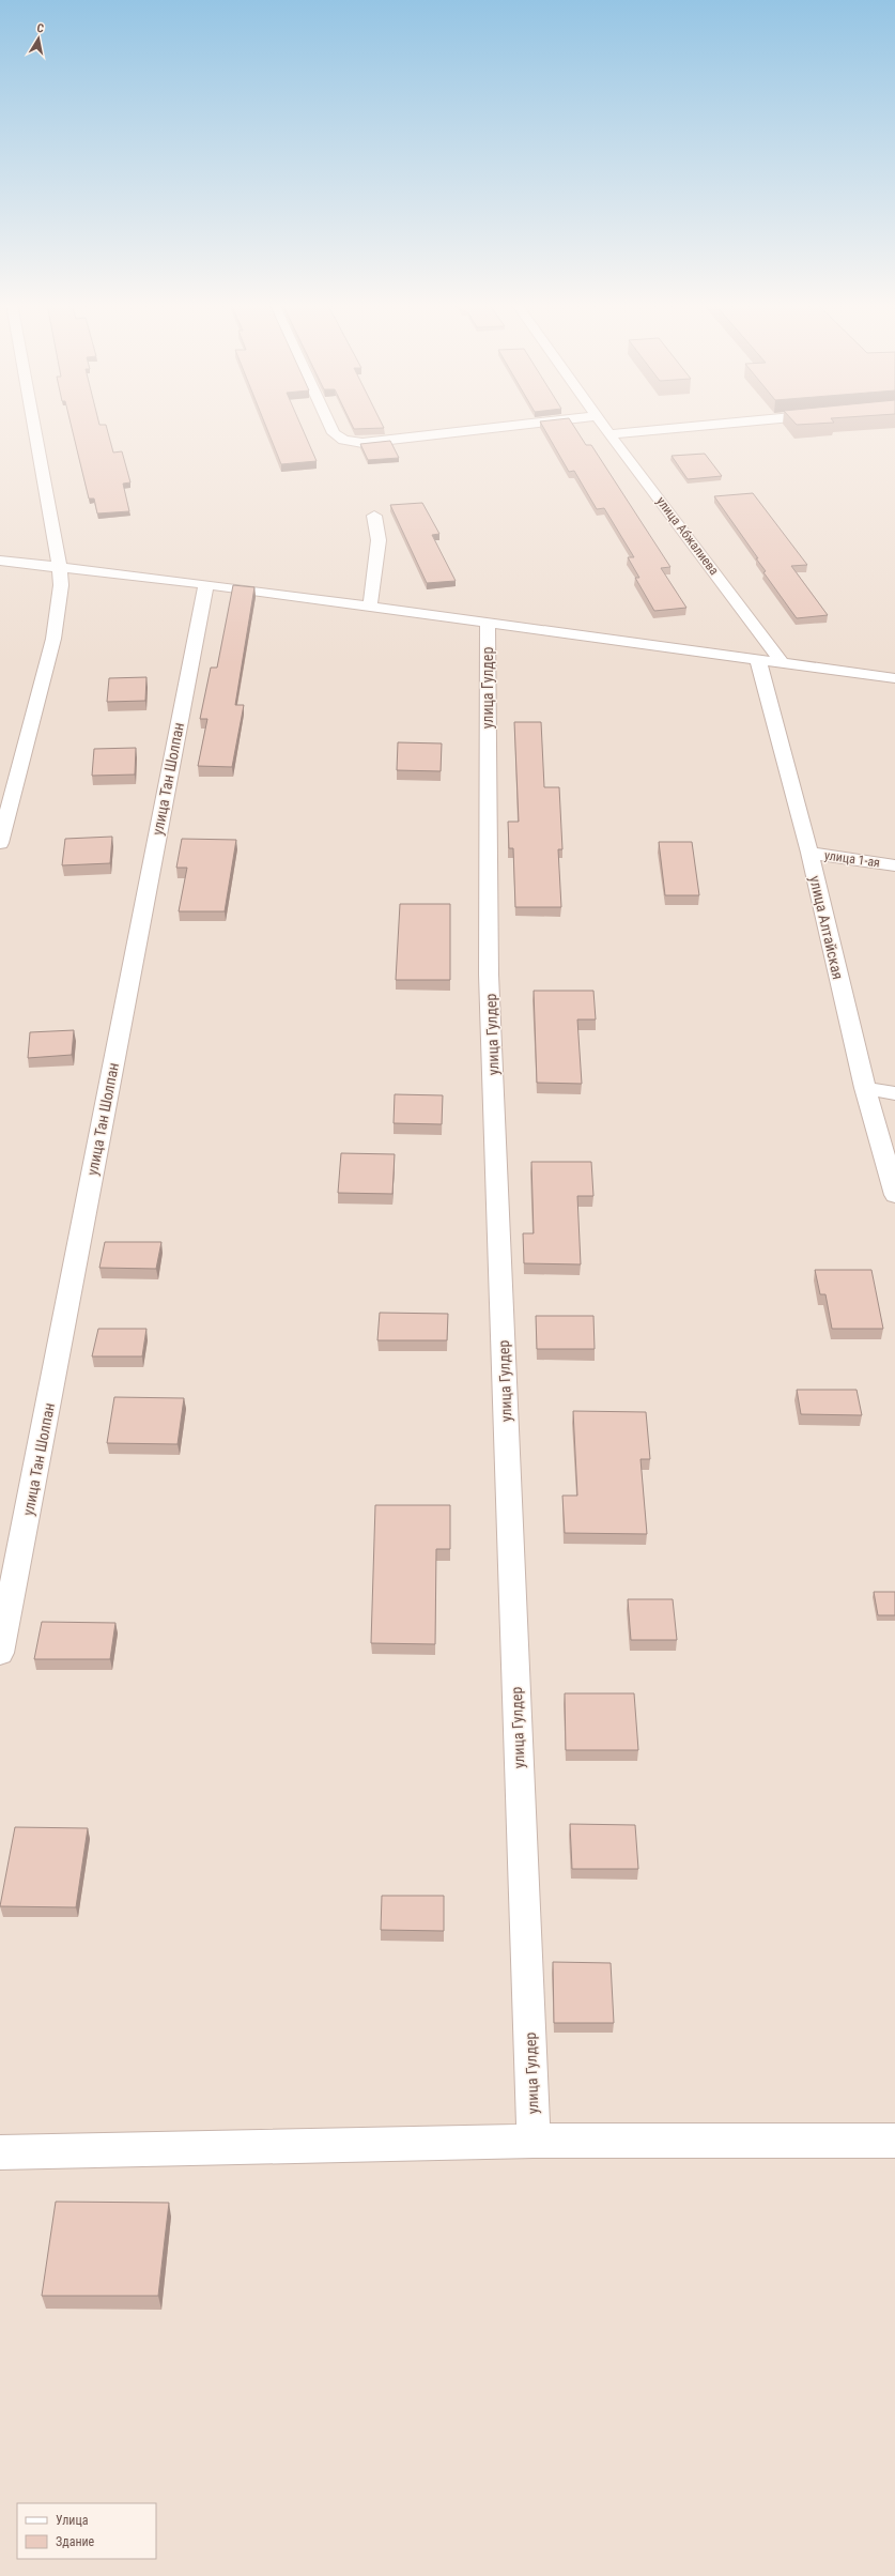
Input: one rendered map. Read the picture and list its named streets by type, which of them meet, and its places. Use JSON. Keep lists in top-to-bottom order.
{
  "streets": {
    "street": [
      "улица Абжалиева",
      "улица Гулдер",
      "улица Тан Шолпан",
      "улица 1-ая",
      "улица Алтайская"
    ]
  },
  "crossings": [
    ["улица 1-ая", "улица Алтайская"]
  ],
  "legend": ["Улица", "Здание"],
  "north": "top"
}
